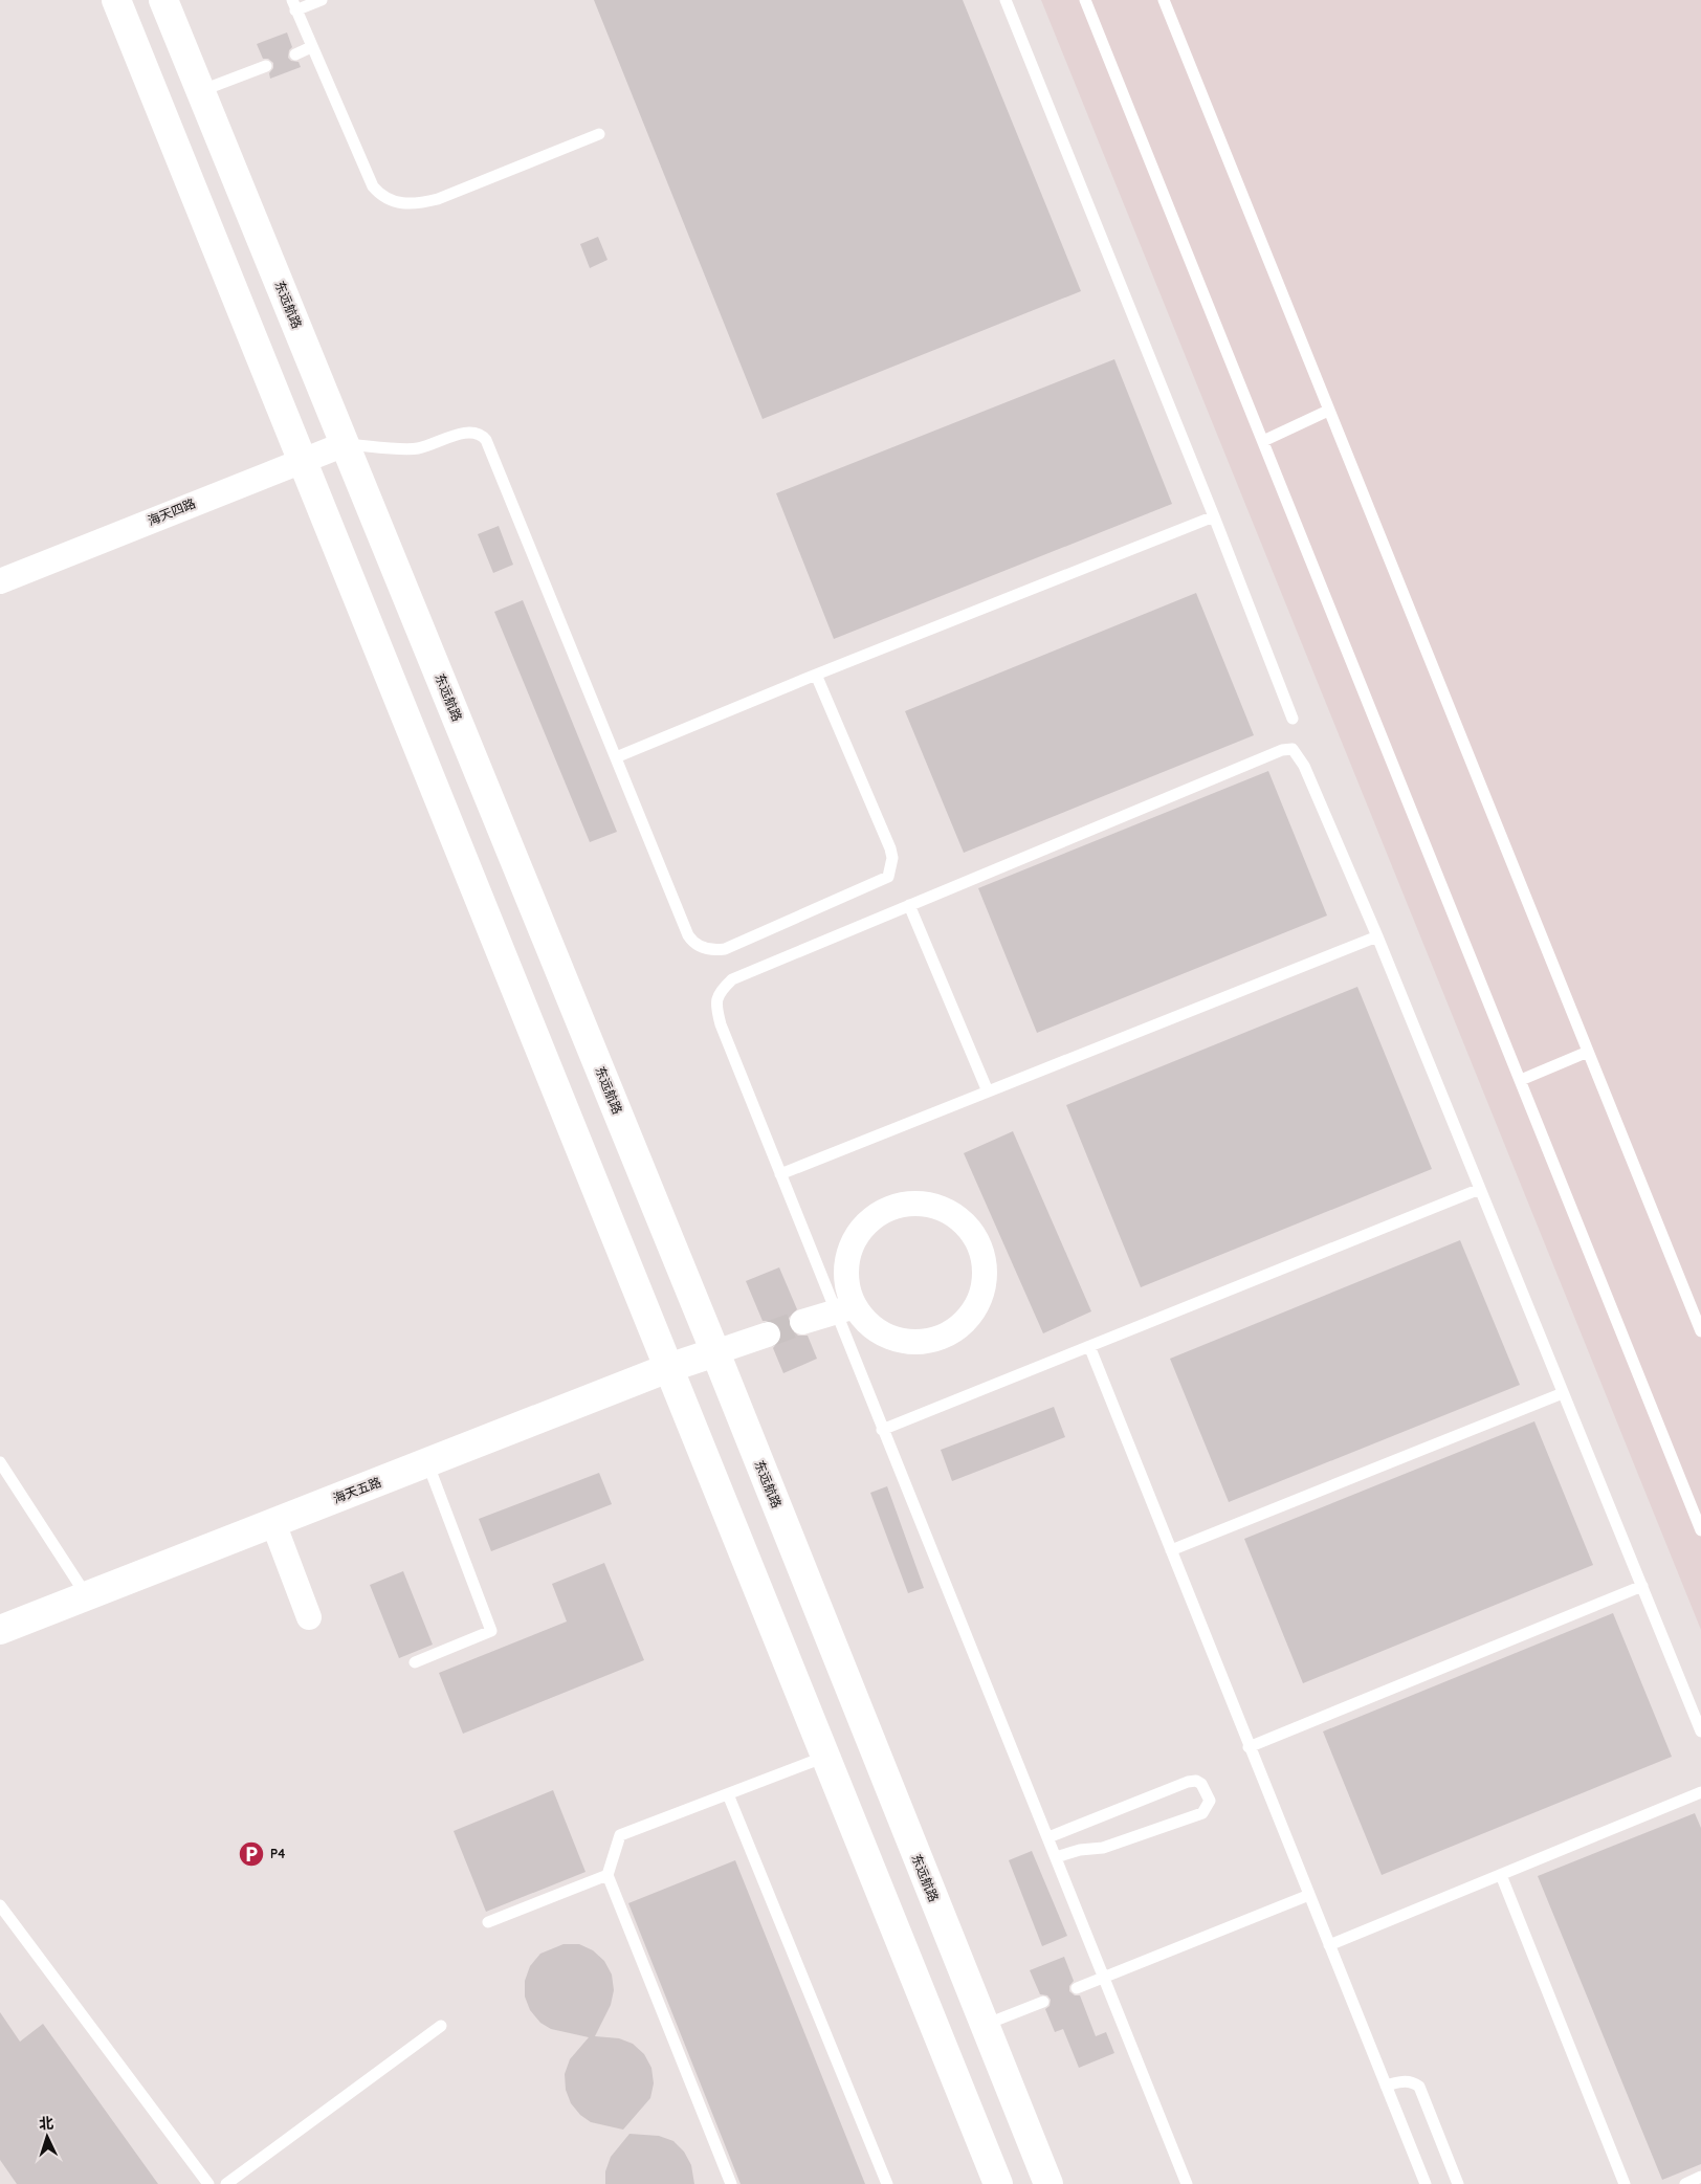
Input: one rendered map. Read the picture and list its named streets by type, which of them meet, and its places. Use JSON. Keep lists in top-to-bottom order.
{
  "streets": {
    "street": ["东远航路", "海天四路", "海天五路"]
  },
  "crossings": [
    ["东远航路", "海天四路"],
    ["东远航路", "海天五路"]
  ],
  "places": {
    "parking": ["P4"]
  },
  "north": "top"
}
